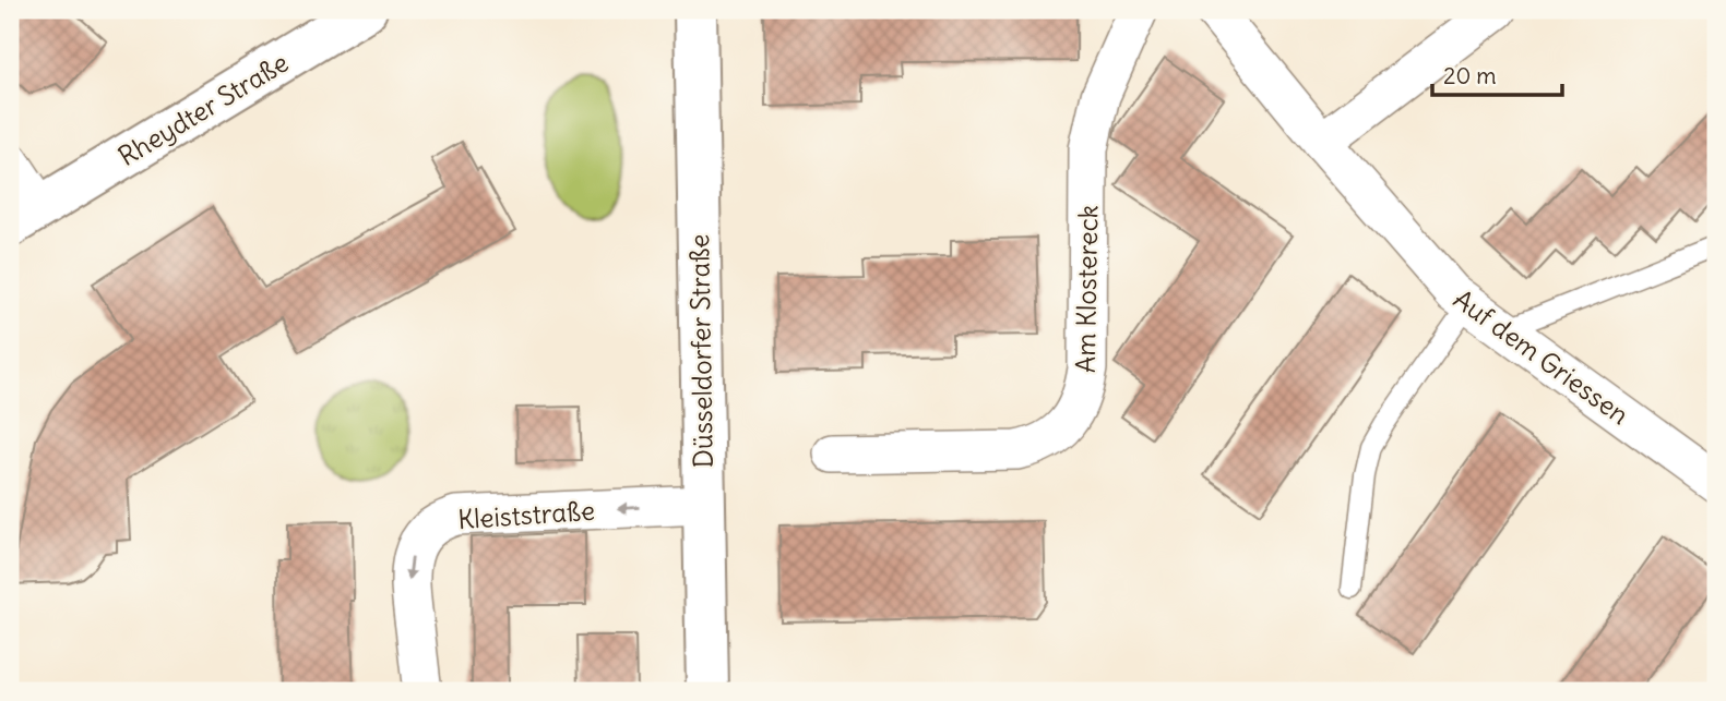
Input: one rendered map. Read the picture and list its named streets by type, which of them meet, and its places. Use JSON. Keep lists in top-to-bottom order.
{
  "streets": {
    "street": [
      "Rheydter Straße",
      "Am Klostereck",
      "Düsseldorfer Straße",
      "Auf dem Griessen",
      "Kleiststraße"
    ]
  },
  "crossings": [
    ["Düsseldorfer Straße", "Kleiststraße"]
  ],
  "scale_bar": "20 m"
}
